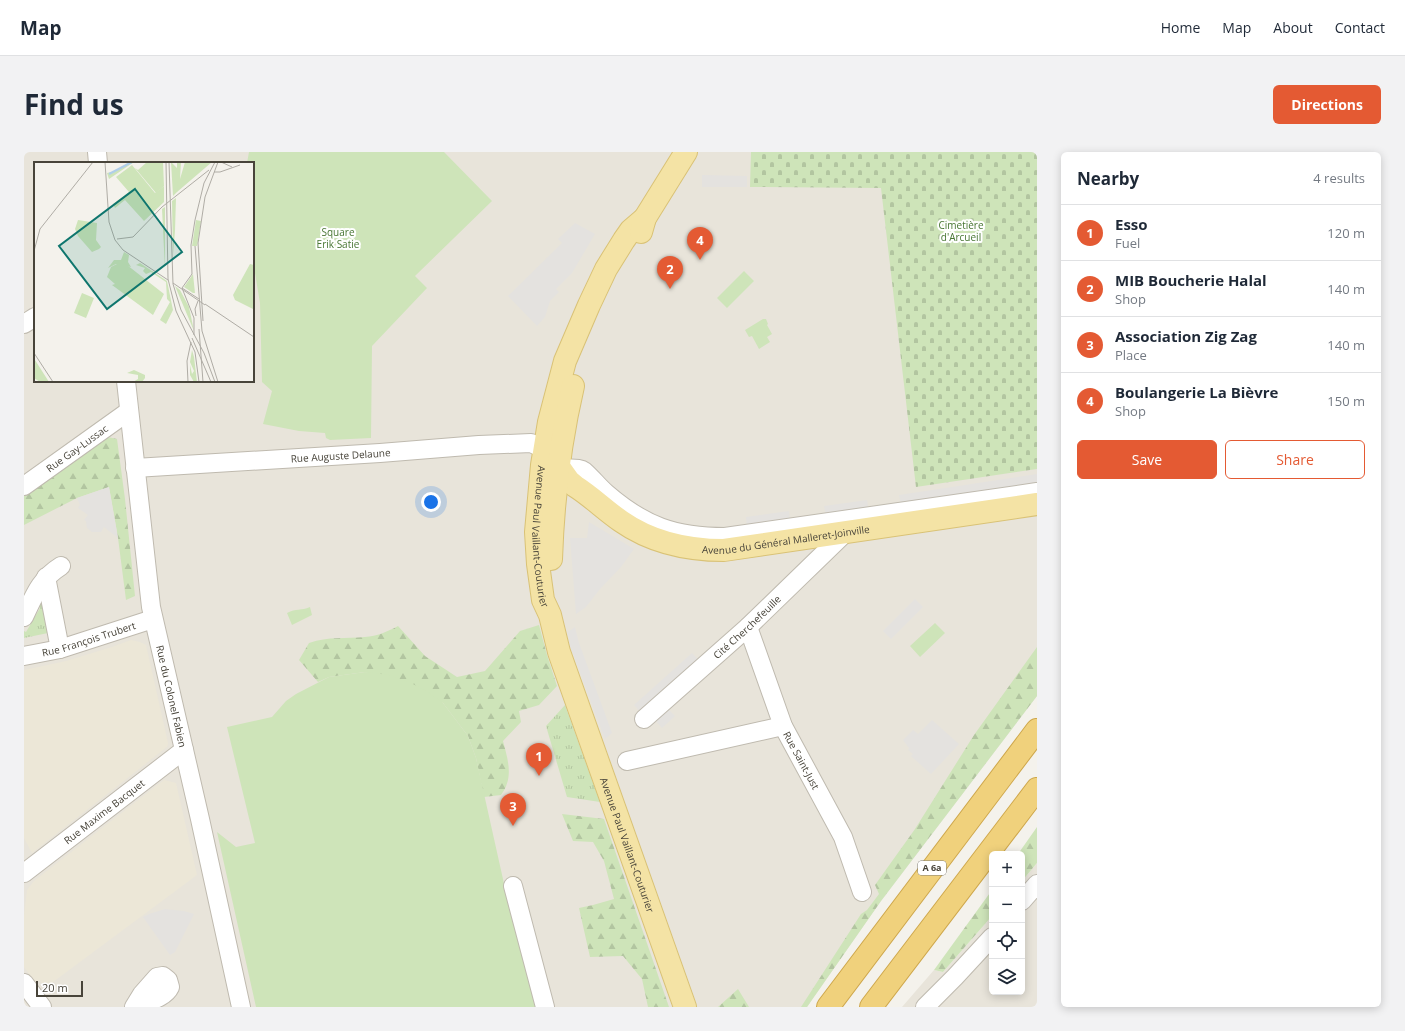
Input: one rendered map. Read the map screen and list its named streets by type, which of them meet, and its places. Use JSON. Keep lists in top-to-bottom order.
{
  "streets": {
    "highway": ["A 6a"],
    "main road": ["Avenue Paul Vaillant-Couturier", "Avenue du Général Malleret-Joinville"],
    "street": [
      "Rue Gay-Lussac",
      "Rue Auguste Delaune",
      "Cité Cherchefeuille",
      "Rue François Trubert",
      "Rue du Colonel Fabien",
      "Rue Saint-Just",
      "Rue Maxime Bacquet"
    ]
  },
  "crossings": [
    ["Rue Gay-Lussac", "Rue du Colonel Fabien"],
    ["Rue Auguste Delaune", "Avenue Paul Vaillant-Couturier"],
    ["Rue Auguste Delaune", "Avenue du Général Malleret-Joinville"],
    ["Rue Auguste Delaune", "Rue du Colonel Fabien"],
    ["Avenue Paul Vaillant-Couturier", "Avenue du Général Malleret-Joinville"],
    ["Avenue du Général Malleret-Joinville", "Cité Cherchefeuille"],
    ["Cité Cherchefeuille", "Rue Saint-Just"],
    ["Rue François Trubert", "Rue du Colonel Fabien"],
    ["Rue du Colonel Fabien", "Rue Maxime Bacquet"]
  ],
  "parks": ["Cimetière d'Arcueil", "Square Erik Satie"],
  "scale_bar": "20 m",
  "page": {
    "header": "Map",
    "nav": [
      "Home",
      "Map",
      "About",
      "Contact"
    ],
    "title": "Find us",
    "buttons": [
      "Directions",
      ["Save", "Share"]
    ],
    "heading": ["Nearby", "4 results"],
    "list": [
      {
        "mark": "1",
        "name": "Esso",
        "note": "Fuel",
        "value": "120 m"
      },
      {
        "mark": "2",
        "name": "MIB Boucherie Halal",
        "note": "Shop",
        "value": "140 m"
      },
      {
        "mark": "3",
        "name": "Association Zig Zag",
        "note": "Place",
        "value": "140 m"
      },
      {
        "mark": "4",
        "name": "Boulangerie La Bièvre",
        "note": "Shop",
        "value": "150 m"
      }
    ],
    "pins": [
      "4",
      "2",
      "1",
      "3"
    ],
    "map_buttons": ["+", "−"],
    "scale": "20 m"
  }
}
